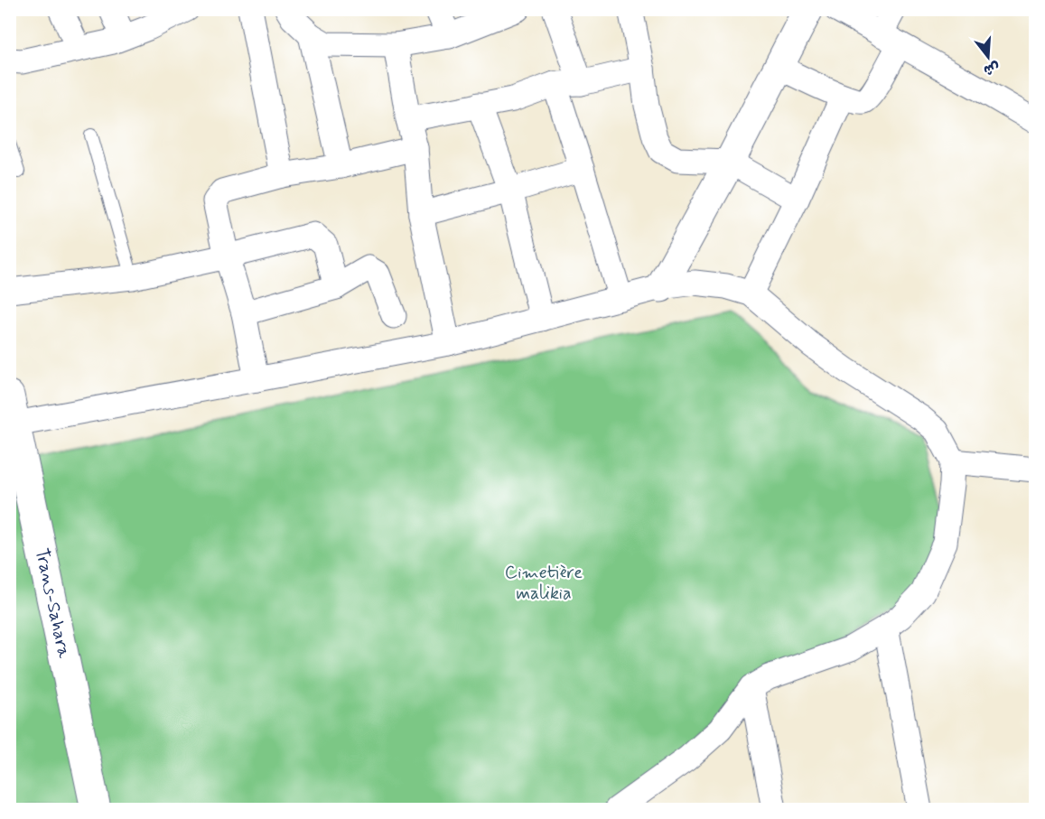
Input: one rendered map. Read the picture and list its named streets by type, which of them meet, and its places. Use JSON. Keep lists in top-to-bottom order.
{
  "streets": {
    "main road": ["Trans-Sahara"]
  },
  "parks": ["Cimetière malikia"],
  "north": "bottom"
}
